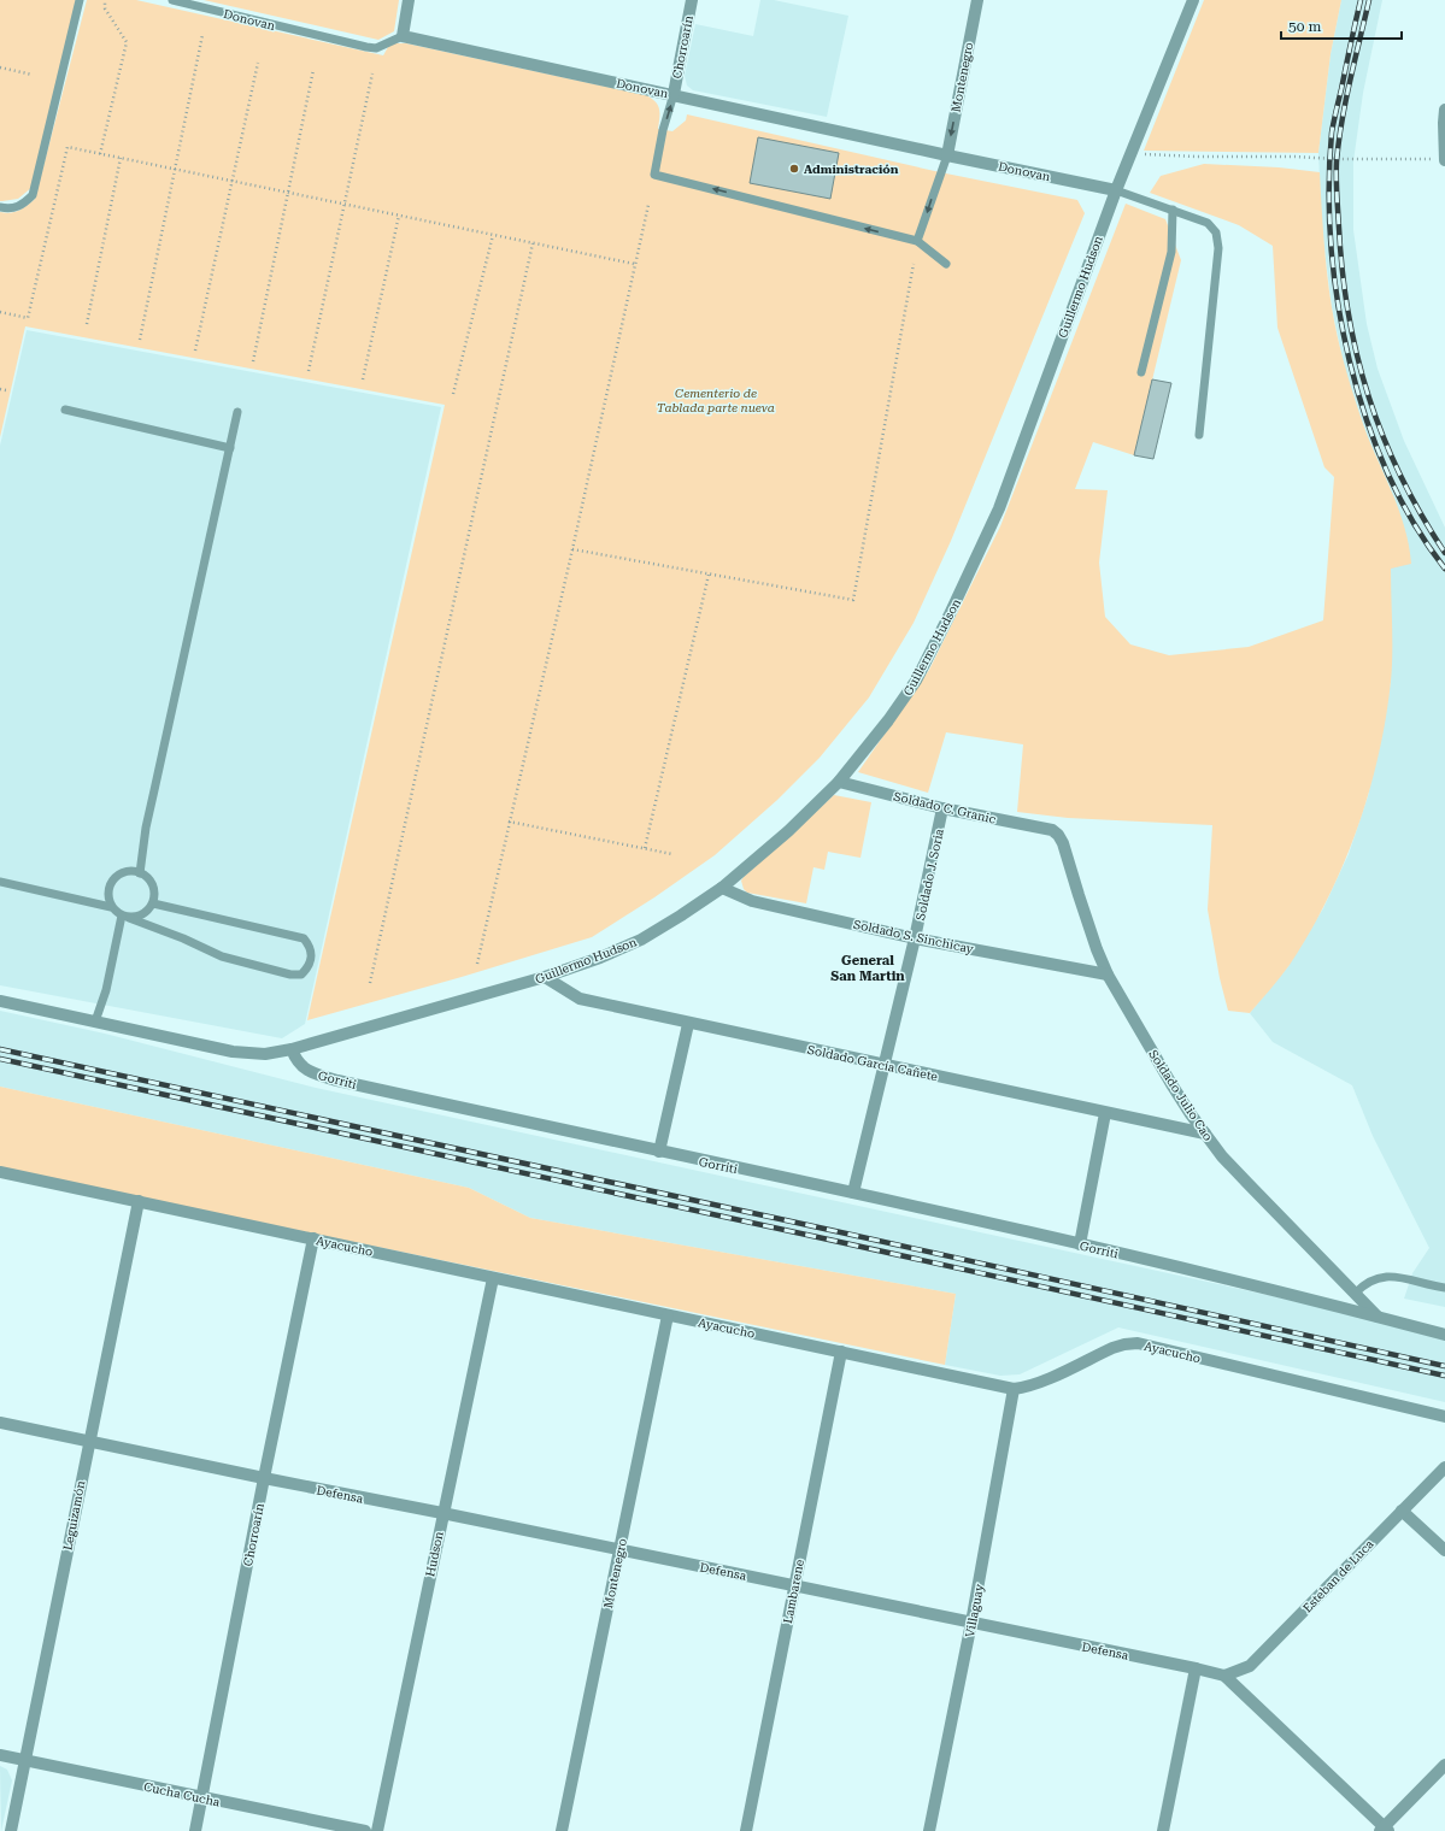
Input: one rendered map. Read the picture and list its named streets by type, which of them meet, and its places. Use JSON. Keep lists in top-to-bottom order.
{
  "streets": {
    "street": [
      "Donovan",
      "Chorroarín",
      "Montenegro",
      "Guillermo Hudson",
      "Soldado C. Granic",
      "Soldado J. Soria",
      "Soldado S. Sinchicay",
      "Soldado García Cañete",
      "Gorriti",
      "Soldado Julio Cao",
      "Ayacucho",
      "Defensa",
      "Leguizamón",
      "Hudson",
      "Esteban de Luca",
      "Lambarene",
      "Villaguay",
      "Cucha Cucha"
    ]
  },
  "crossings": [
    ["Donovan", "Chorroarín"],
    ["Donovan", "Montenegro"],
    ["Donovan", "Guillermo Hudson"],
    ["Chorroarín", "Ayacucho"],
    ["Chorroarín", "Defensa"],
    ["Chorroarín", "Cucha Cucha"],
    ["Montenegro", "Ayacucho"],
    ["Montenegro", "Defensa"],
    ["Guillermo Hudson", "Soldado C. Granic"],
    ["Guillermo Hudson", "Soldado S. Sinchicay"],
    ["Guillermo Hudson", "Soldado García Cañete"],
    ["Guillermo Hudson", "Gorriti"],
    ["Soldado C. Granic", "Soldado J. Soria"],
    ["Soldado C. Granic", "Soldado Julio Cao"],
    ["Soldado J. Soria", "Soldado S. Sinchicay"],
    ["Soldado J. Soria", "Soldado García Cañete"],
    ["Soldado J. Soria", "Gorriti"],
    ["Soldado S. Sinchicay", "Soldado Julio Cao"],
    ["Soldado García Cañete", "Soldado Julio Cao"],
    ["Gorriti", "Soldado Julio Cao"],
    ["Ayacucho", "Leguizamón"],
    ["Ayacucho", "Hudson"],
    ["Ayacucho", "Lambarene"],
    ["Ayacucho", "Villaguay"],
    ["Defensa", "Leguizamón"],
    ["Defensa", "Hudson"],
    ["Defensa", "Esteban de Luca"],
    ["Defensa", "Lambarene"],
    ["Defensa", "Villaguay"],
    ["Leguizamón", "Cucha Cucha"]
  ],
  "districts": ["General San Martin"],
  "parks": ["Cementerio de Tablada parte nueva"],
  "places": ["Administración"],
  "scale_bar": "50 m"
}
